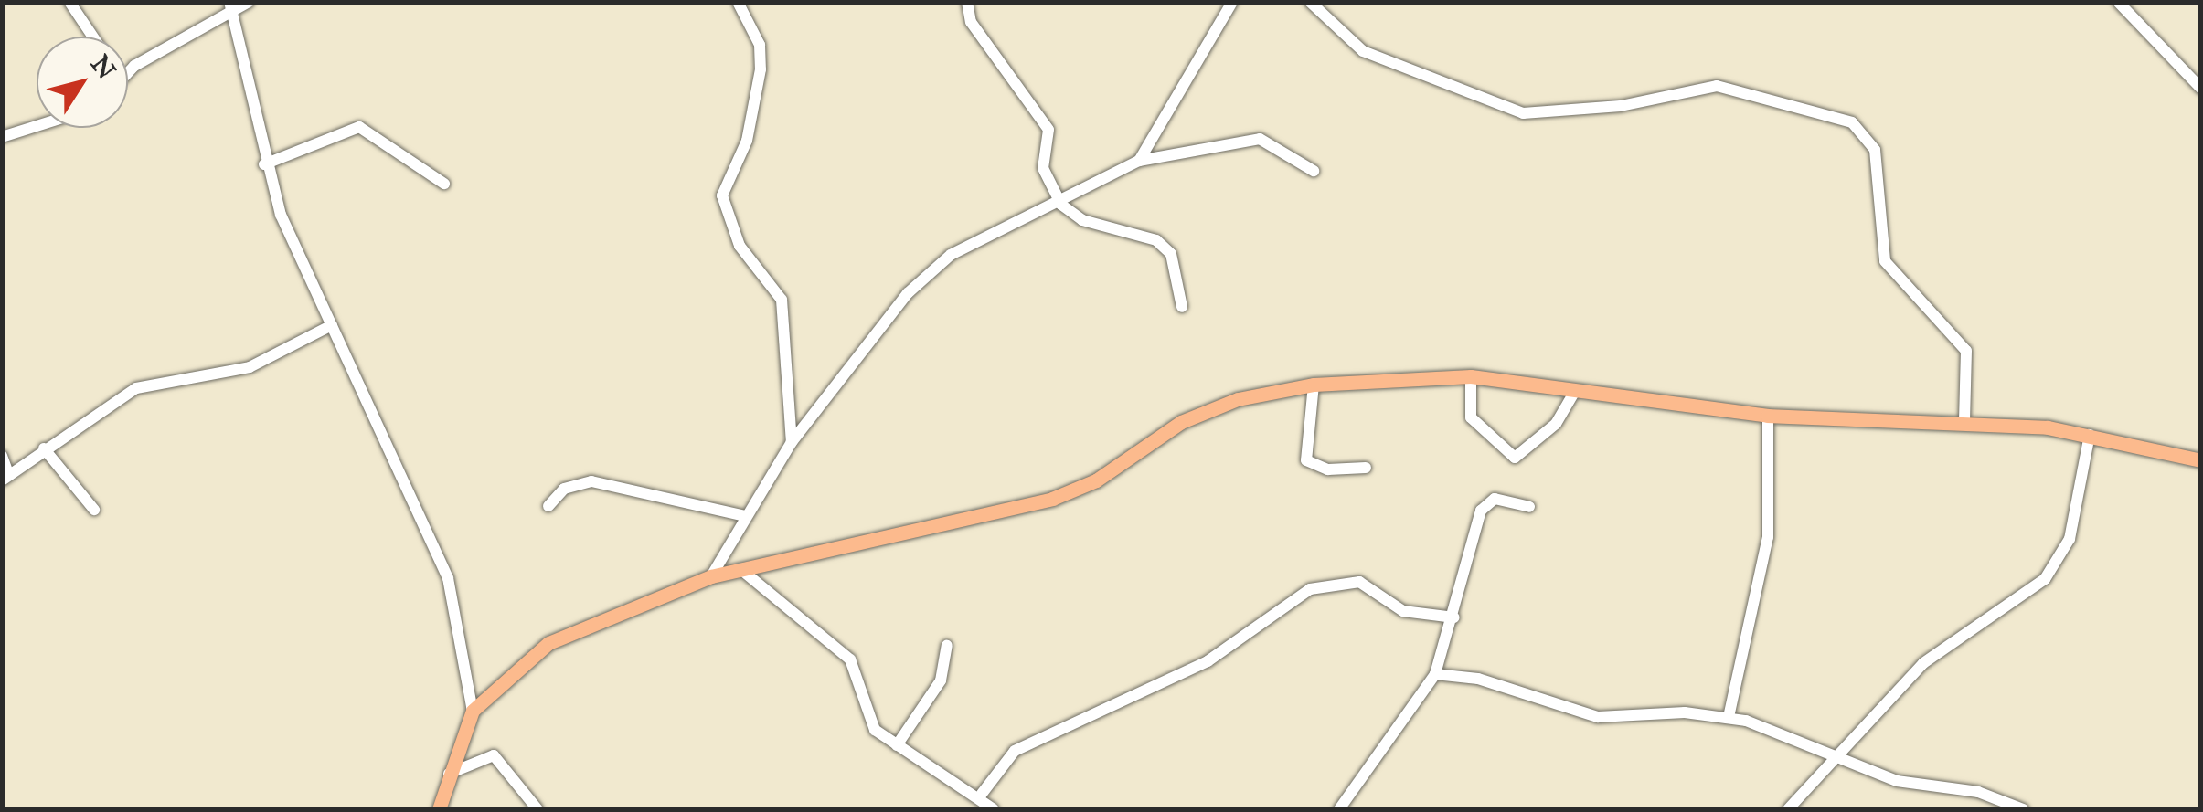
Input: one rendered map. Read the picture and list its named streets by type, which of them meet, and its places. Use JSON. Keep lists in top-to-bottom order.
{
  "north": "top right"
}
